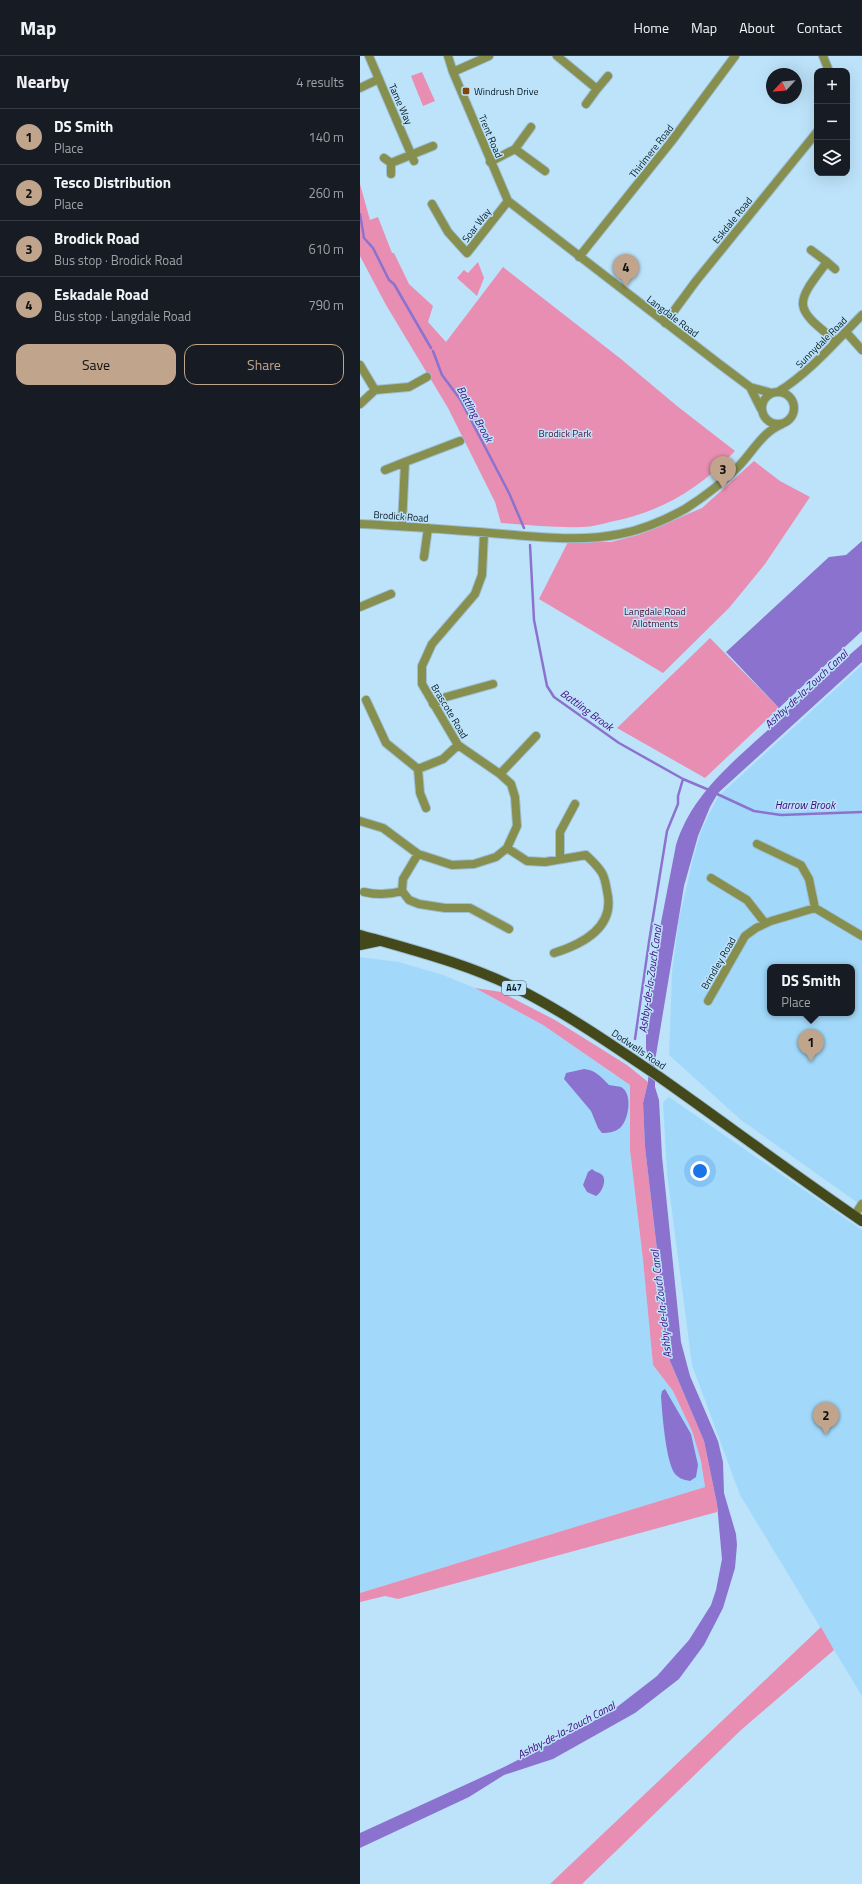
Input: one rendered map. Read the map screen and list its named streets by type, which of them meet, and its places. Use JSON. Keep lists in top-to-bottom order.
{
  "streets": {
    "main road": ["A47", "Dodwells Road"],
    "street": [
      "Tame Way",
      "Trent Road",
      "Thirlmere Road",
      "Eskdale Road",
      "Soar Way",
      "Langdale Road",
      "Sunnydale Road",
      "Brodick Road",
      "Brascote Road",
      "Brindley Road"
    ]
  },
  "crossings": [
    ["Trent Road", "Soar Way"],
    ["Trent Road", "Langdale Road"],
    ["Thirlmere Road", "Langdale Road"],
    ["Eskdale Road", "Langdale Road"],
    ["Soar Way", "Langdale Road"],
    ["Langdale Road", "Sunnydale Road"],
    ["Langdale Road", "Brodick Road"],
    ["Sunnydale Road", "Brodick Road"],
    ["Brodick Road", "Brascote Road"]
  ],
  "water": ["Battling Brook", "Ashby-de-la-Zouch Canal", "Harrow Brook"],
  "parks": ["Brodick Park", "Langdale Road Allotments"],
  "places": {
    "transit": ["Windrush Drive"]
  },
  "north": "bottom left",
  "page": {
    "header": "Map",
    "nav": [
      "Home",
      "Map",
      "About",
      "Contact"
    ],
    "heading": ["Nearby", "4 results"],
    "map_buttons": ["+", "−"],
    "list": [
      {
        "mark": "1",
        "name": "DS Smith",
        "note": "Place",
        "value": "140 m"
      },
      {
        "mark": "2",
        "name": "Tesco Distribution",
        "note": "Place",
        "value": "260 m"
      },
      {
        "mark": "3",
        "name": "Brodick Road",
        "note": "Bus stop · Brodick Road",
        "value": "610 m"
      },
      {
        "mark": "4",
        "name": "Eskadale Road",
        "note": "Bus stop · Langdale Road",
        "value": "790 m"
      }
    ],
    "pins": [
      "4",
      "3",
      "1",
      "2"
    ],
    "buttons": ["Save", "Share"],
    "popup": ["DS Smith", "Place"]
  }
}
